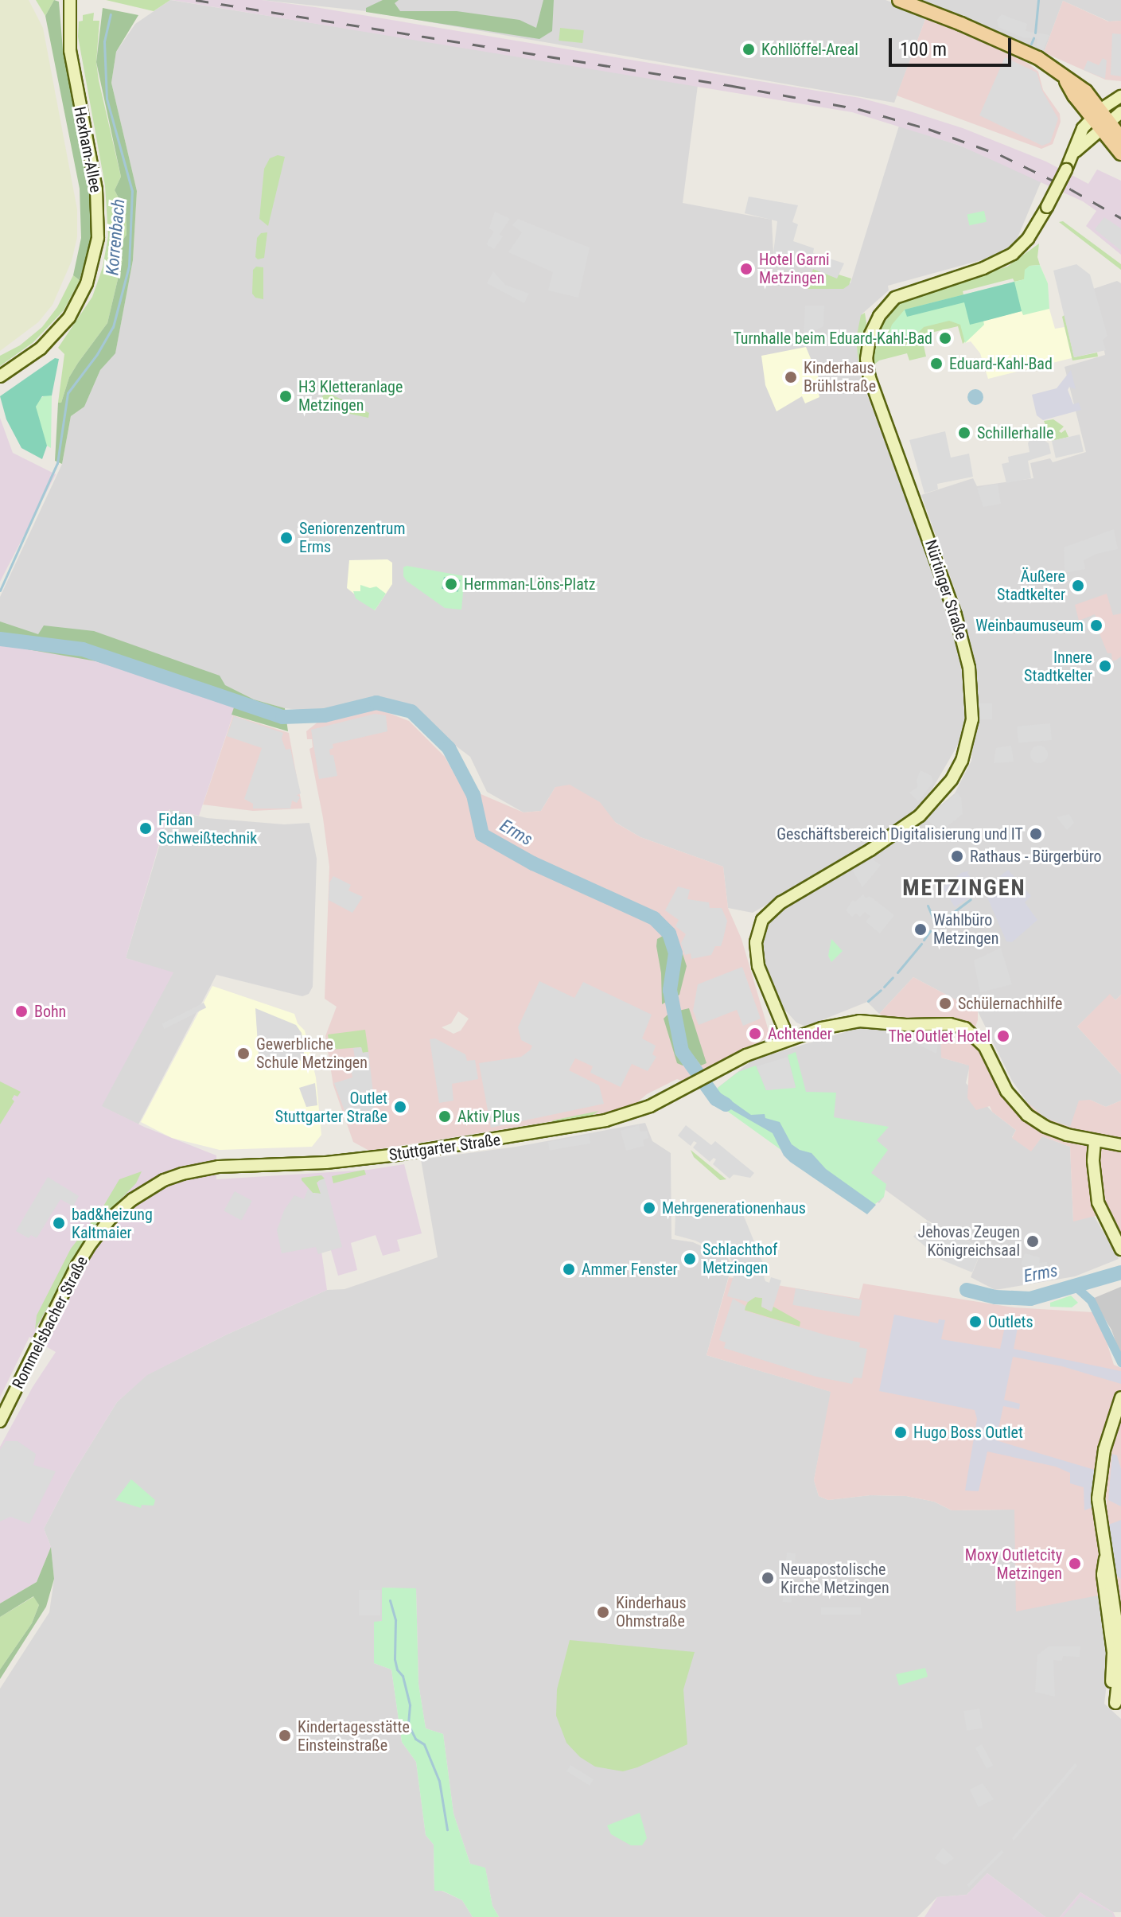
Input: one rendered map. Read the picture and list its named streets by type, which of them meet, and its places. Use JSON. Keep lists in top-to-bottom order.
{
  "streets": {
    "main road": [
      "Hexham-Allee",
      "Nürtinger Straße",
      "Stuttgarter Straße",
      "Rommelsbacher Straße"
    ]
  },
  "crossings": [
    ["Nürtinger Straße", "Stuttgarter Straße"],
    ["Stuttgarter Straße", "Rommelsbacher Straße"]
  ],
  "districts": ["METZINGEN"],
  "water": ["Korrenbach", "Erms"],
  "places": [
    "Kohllöffel-Areal",
    "Hotel Garni Metzingen",
    "Turnhalle beim Eduard-Kahl-Bad",
    "Eduard-Kahl-Bad",
    "Kinderhaus Brühlstraße",
    "H3 Kletteranlage Metzingen",
    "Schillerhalle",
    "Seniorenzentrum Erms",
    "Hermman-Löns-Platz",
    "Äußere Stadtkelter",
    "Weinbaumuseum",
    "Innere Stadtkelter",
    "Fidan Schweißtechnik",
    "Geschäftsbereich Digitalisierung und IT",
    "Rathaus - Bürgerbüro",
    "Wahlbüro Metzingen",
    "Schülernachhilfe",
    "Bohn",
    "Achtender",
    "The Outlet Hotel",
    "Gewerbliche Schule Metzingen",
    "Outlet Stuttgarter Straße",
    "Aktiv Plus",
    "Mehrgenerationenhaus",
    "bad&heizung Kaltmaier",
    "Jehovas Zeugen Königreichsaal",
    "Schlachthof Metzingen",
    "Ammer Fenster",
    "Outlets",
    "Hugo Boss Outlet",
    "Moxy Outletcity Metzingen",
    "Neuapostolische Kirche Metzingen",
    "Kinderhaus Ohmstraße",
    "Kindertagesstätte Einsteinstraße"
  ],
  "scale_bar": "100 m"
}
